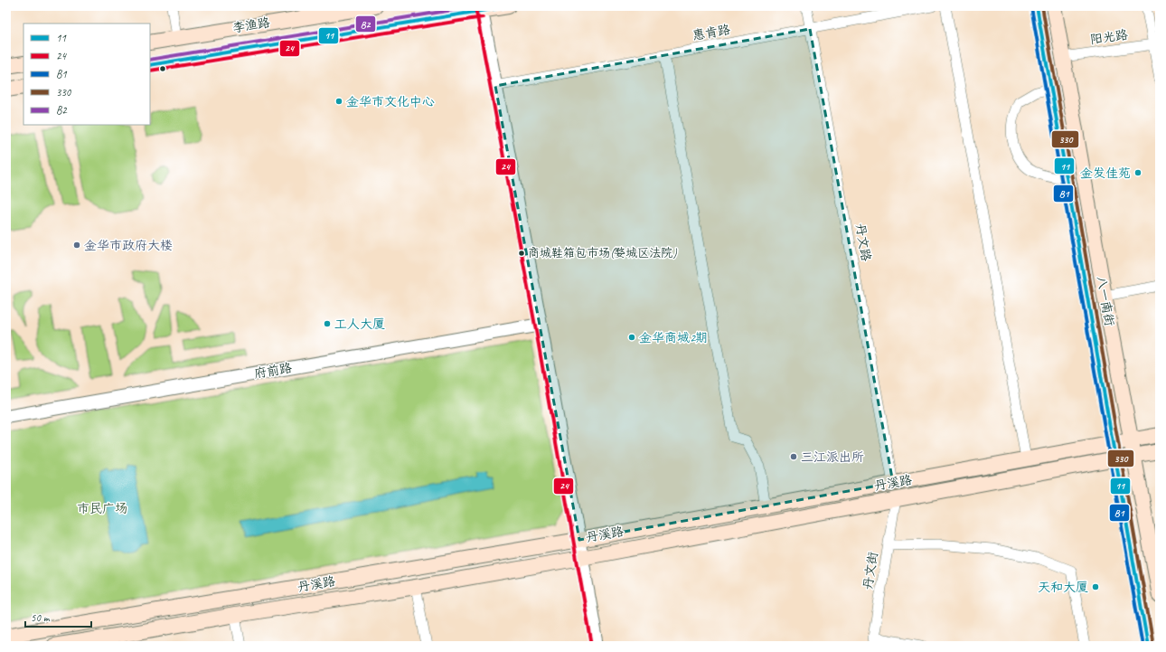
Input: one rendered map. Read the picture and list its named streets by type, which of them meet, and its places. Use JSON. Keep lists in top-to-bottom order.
{
  "streets": {
    "main road": ["李渔路", "八一南街", "丹溪路"],
    "street": [
      "惠肯路",
      "阳光路",
      "丹文路",
      "府前路",
      "丹文街"
    ]
  },
  "crossings": [
    ["惠肯路", "丹文路"],
    ["阳光路", "八一南街"],
    ["丹文路", "丹溪路"],
    ["八一南街", "丹溪路"],
    ["丹溪路", "丹文街"]
  ],
  "parks": ["市民广场"],
  "places": [
    "金华市文化中心",
    "金发佳苑",
    "金华市政府大楼",
    "商城鞋箱包市场(婺城区法院)",
    "工人大厦",
    "金华商城2期",
    "三江派出所",
    "天和大厦"
  ],
  "lines": [
    "transit line 11",
    "transit line 330",
    "transit line B2",
    "transit line 24",
    "transit line B1"
  ],
  "legend": [
    "11",
    "24",
    "B1",
    "330",
    "B2"
  ],
  "scale_bar": "50 m"
}
